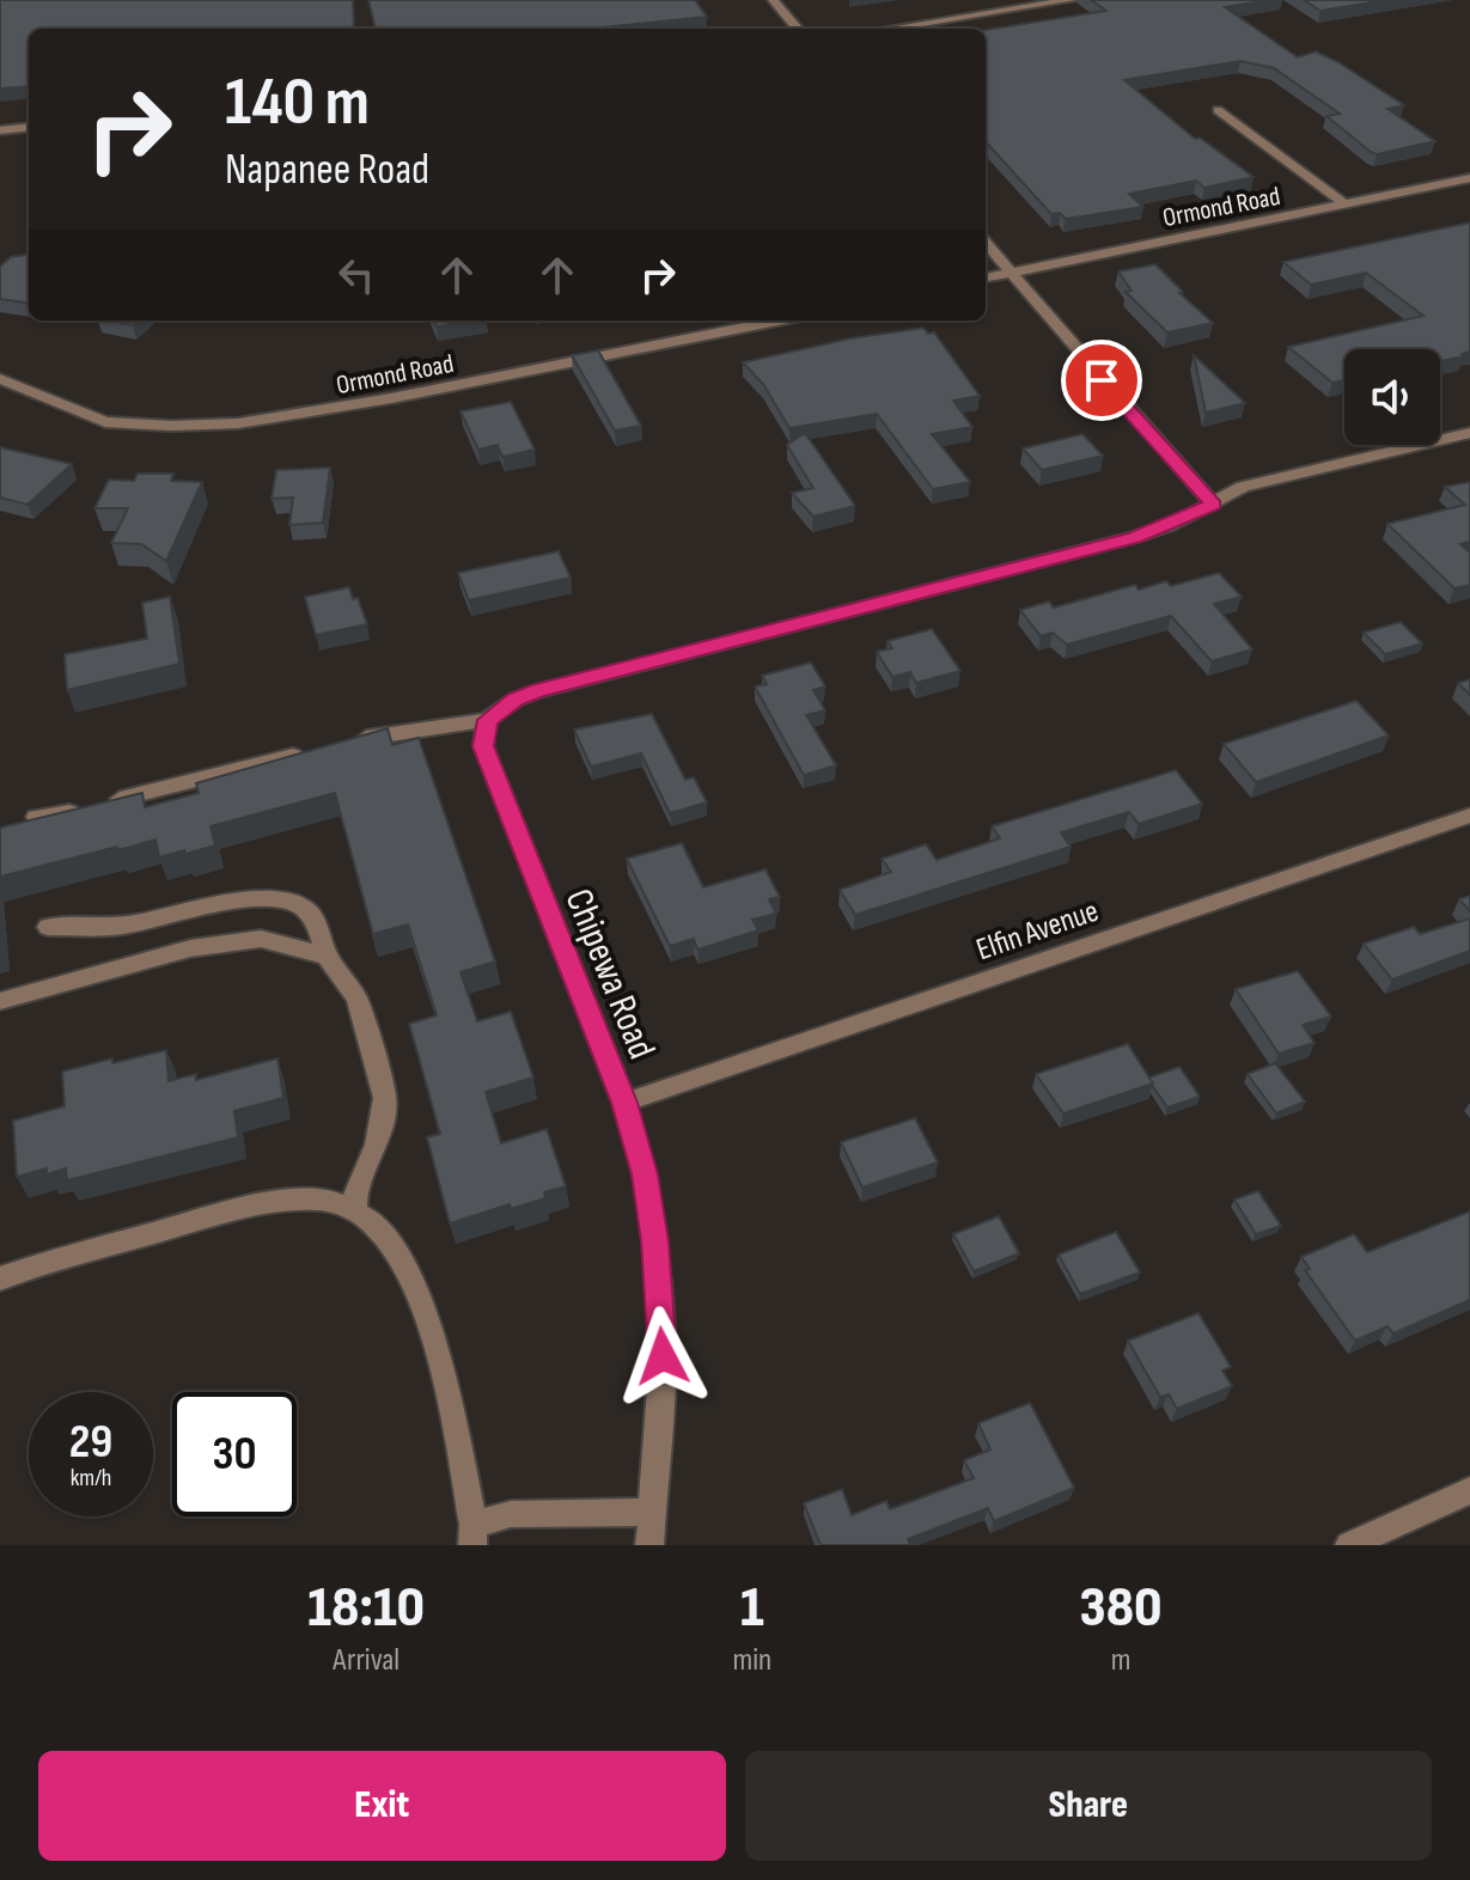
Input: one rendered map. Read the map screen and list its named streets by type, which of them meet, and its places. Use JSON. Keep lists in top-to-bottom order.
{
  "streets": {
    "street": ["Ormond Road", "Elfin Avenue", "Chipewa Road"]
  },
  "crossings": [
    ["Elfin Avenue", "Chipewa Road"]
  ],
  "page": {
    "turn": ["140 m", "Napanee Road"],
    "speed": "29 km/h",
    "limit": "30",
    "eta": [
      "18:10",
      "Arrival",
      "1",
      "min",
      "380",
      "m"
    ],
    "buttons": ["Exit", "Share"]
  }
}
